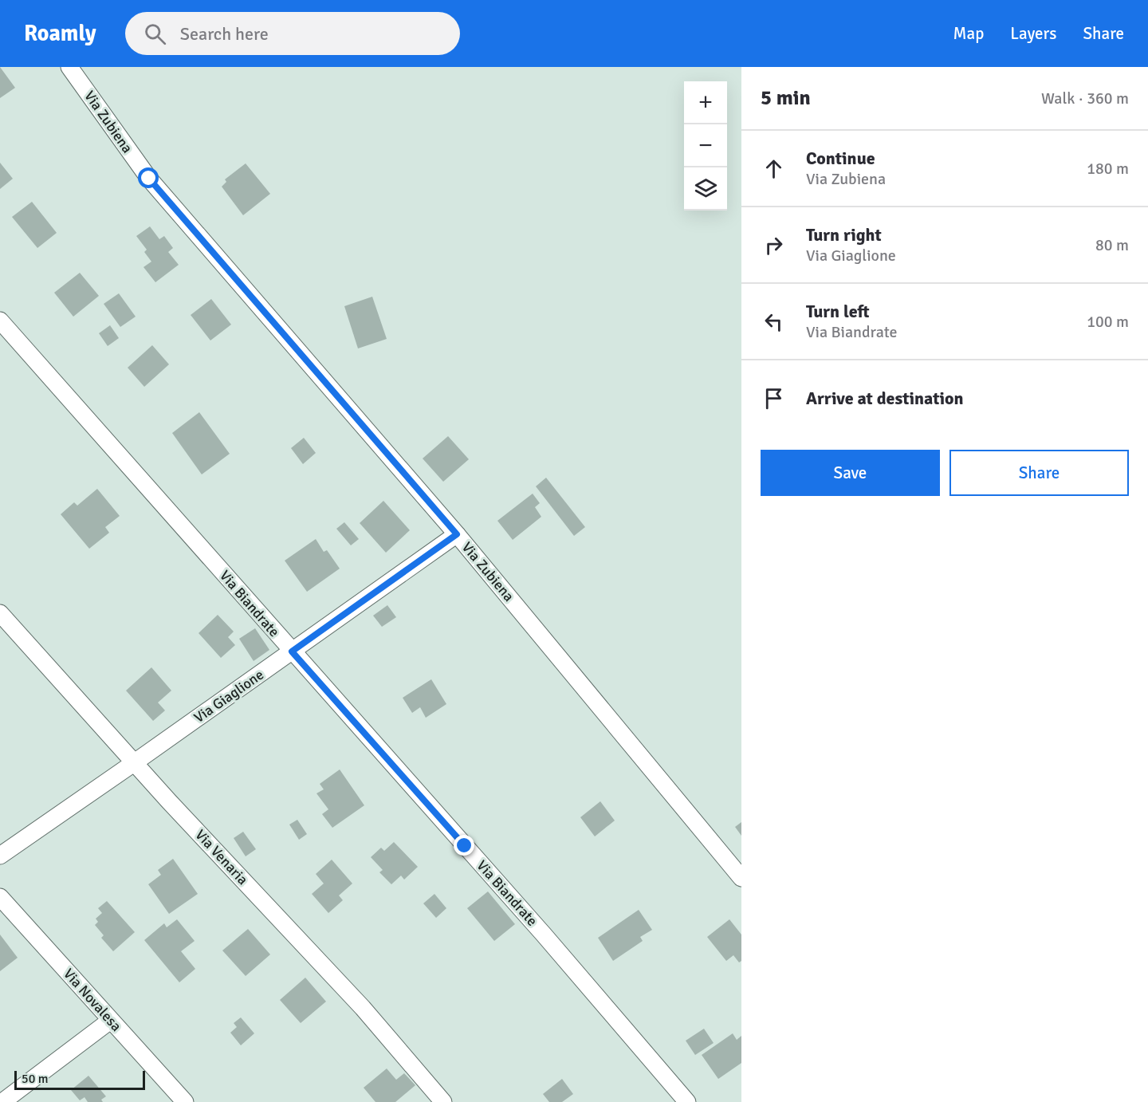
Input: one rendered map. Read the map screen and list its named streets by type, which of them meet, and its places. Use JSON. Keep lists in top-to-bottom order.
{
  "streets": {
    "street": [
      "Via Zubiena",
      "Via Biandrate",
      "Via Giaglione",
      "Via Venaria",
      "Via Novalesa"
    ]
  },
  "crossings": [
    ["Via Zubiena", "Via Giaglione"],
    ["Via Biandrate", "Via Giaglione"],
    ["Via Giaglione", "Via Venaria"]
  ],
  "scale_bar": "50 m",
  "page": {
    "header": "Roamly",
    "search": "Search here",
    "nav": ["Map", "Layers", "Share"],
    "heading": ["5 min", "Walk · 360 m"],
    "map_buttons": ["+", "−"],
    "list": [
      ["Continue", "Via Zubiena", "180 m"],
      ["Turn right", "Via Giaglione", "80 m"],
      ["Turn left", "Via Biandrate", "100 m"],
      "Arrive at destination"
    ],
    "buttons": ["Save", "Share"],
    "scale": "50 m"
  }
}
